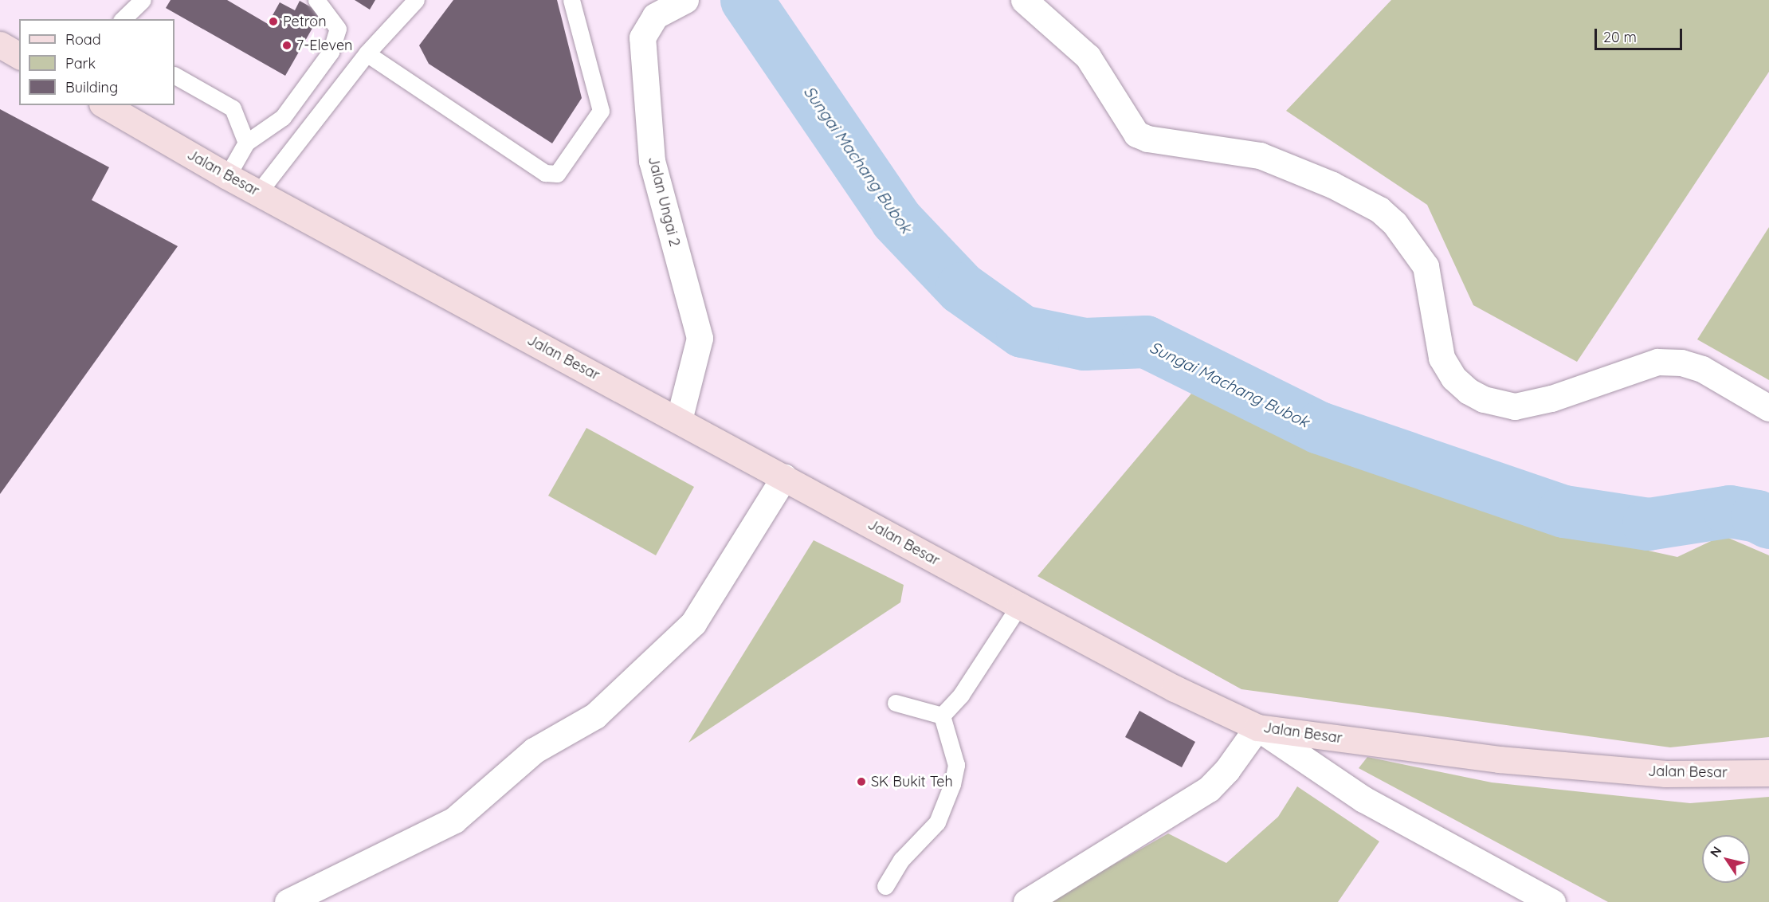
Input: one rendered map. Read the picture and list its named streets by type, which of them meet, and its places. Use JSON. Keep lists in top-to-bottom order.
{
  "streets": {
    "main road": ["Jalan Besar"],
    "street": ["Jalan Ungai 2"]
  },
  "crossings": [
    ["Jalan Besar", "Jalan Ungai 2"]
  ],
  "water": ["Sungai Machang Bubok"],
  "places": ["Petron", "7-Eleven", "SK Bukit Teh"],
  "legend": ["Road", "Park", "Building"],
  "scale_bar": "20 m",
  "north": "top left"
}
